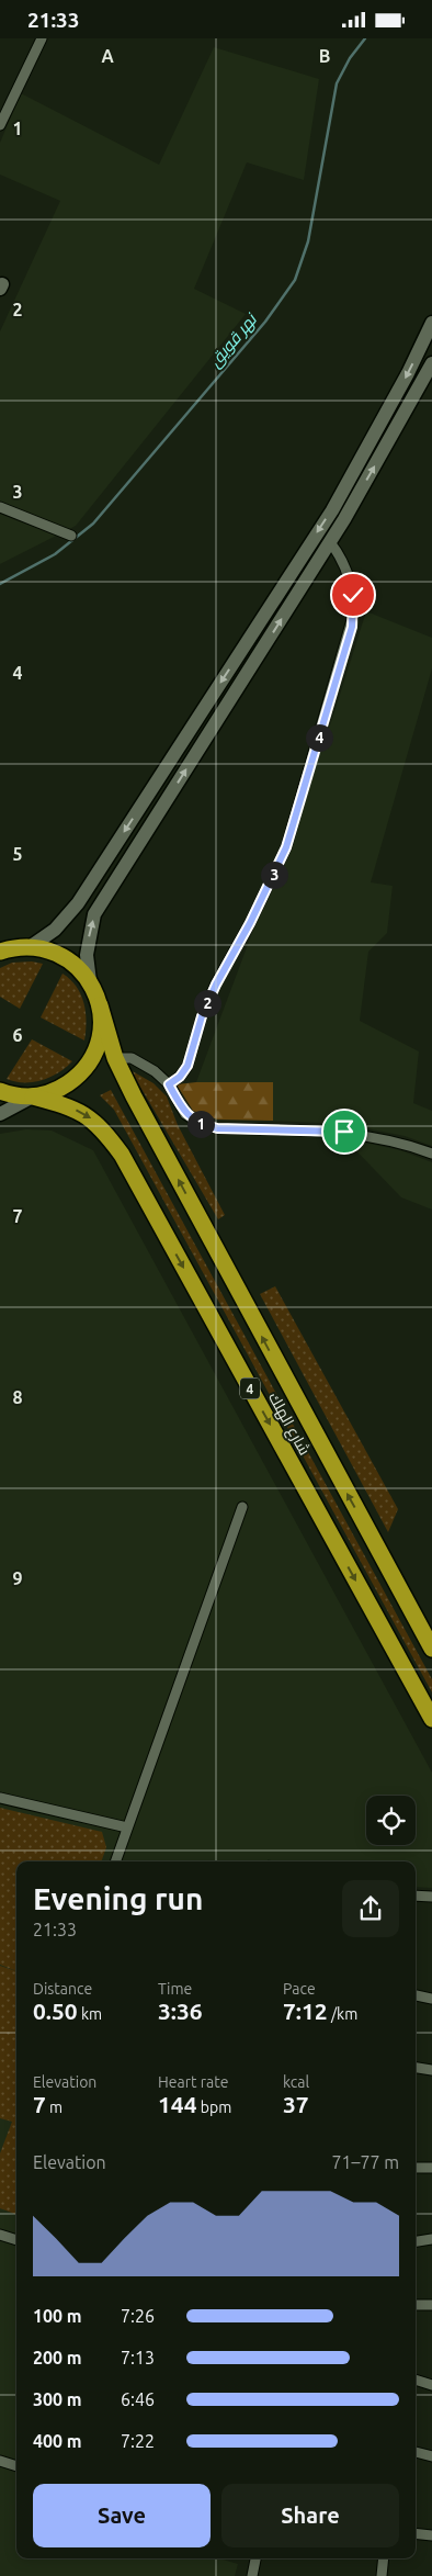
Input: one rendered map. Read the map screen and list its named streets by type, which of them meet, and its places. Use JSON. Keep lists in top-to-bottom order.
{
  "streets": {
    "highway": ["4", "شارع الهلك"]
  },
  "water": ["نهر قويق"],
  "page": {
    "status": "21:33",
    "pins": [
      "4",
      "3",
      "2",
      "1"
    ],
    "heading": ["Evening run", "21:33"],
    "stats": [
      ["Distance", "0.50 km"],
      ["Time", "3:36"],
      ["Pace", "7:12 /km"],
      ["Elevation", "7 m"],
      ["Heart rate", "144 bpm"],
      ["kcal", "37"]
    ],
    "chart": ["Elevation", "71–77 m"],
    "list": [
      {
        "name": "100 m",
        "note": "7:26"
      },
      {
        "name": "200 m",
        "note": "7:13"
      },
      {
        "name": "300 m",
        "note": "6:46"
      },
      {
        "name": "400 m",
        "note": "7:22"
      }
    ],
    "buttons": ["Save", "Share"]
  },
  "grid": {
    "columns": ["A", "B"],
    "rows": [
      "1",
      "2",
      "3",
      "4",
      "5",
      "6",
      "7",
      "8",
      "9"
    ]
  }
}
